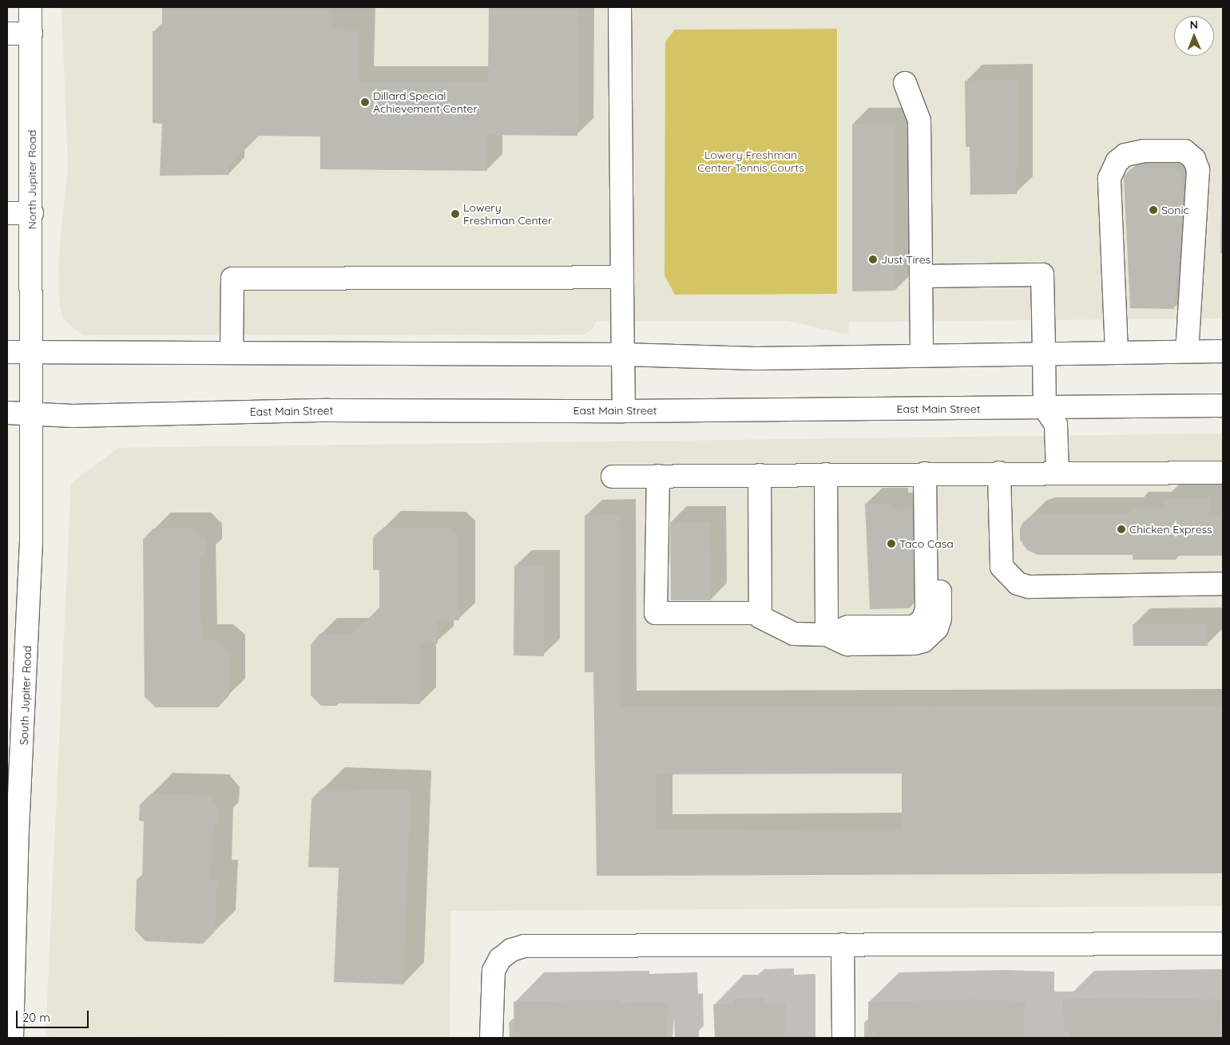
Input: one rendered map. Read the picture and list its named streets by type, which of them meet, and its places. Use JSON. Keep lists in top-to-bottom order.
{
  "streets": {
    "main road": ["North Jupiter Road", "East Main Street", "South Jupiter Road"]
  },
  "crossings": [
    ["North Jupiter Road", "South Jupiter Road"],
    ["East Main Street", "South Jupiter Road"]
  ],
  "parks": ["Lowery Freshman Center Tennis Courts"],
  "places": [
    "Dillard Special Achievement Center",
    "Sonic",
    "Lowery Freshman Center",
    "Just Tires",
    "Chicken Express",
    "Taco Casa"
  ],
  "scale_bar": "20 m",
  "north": "top"
}
